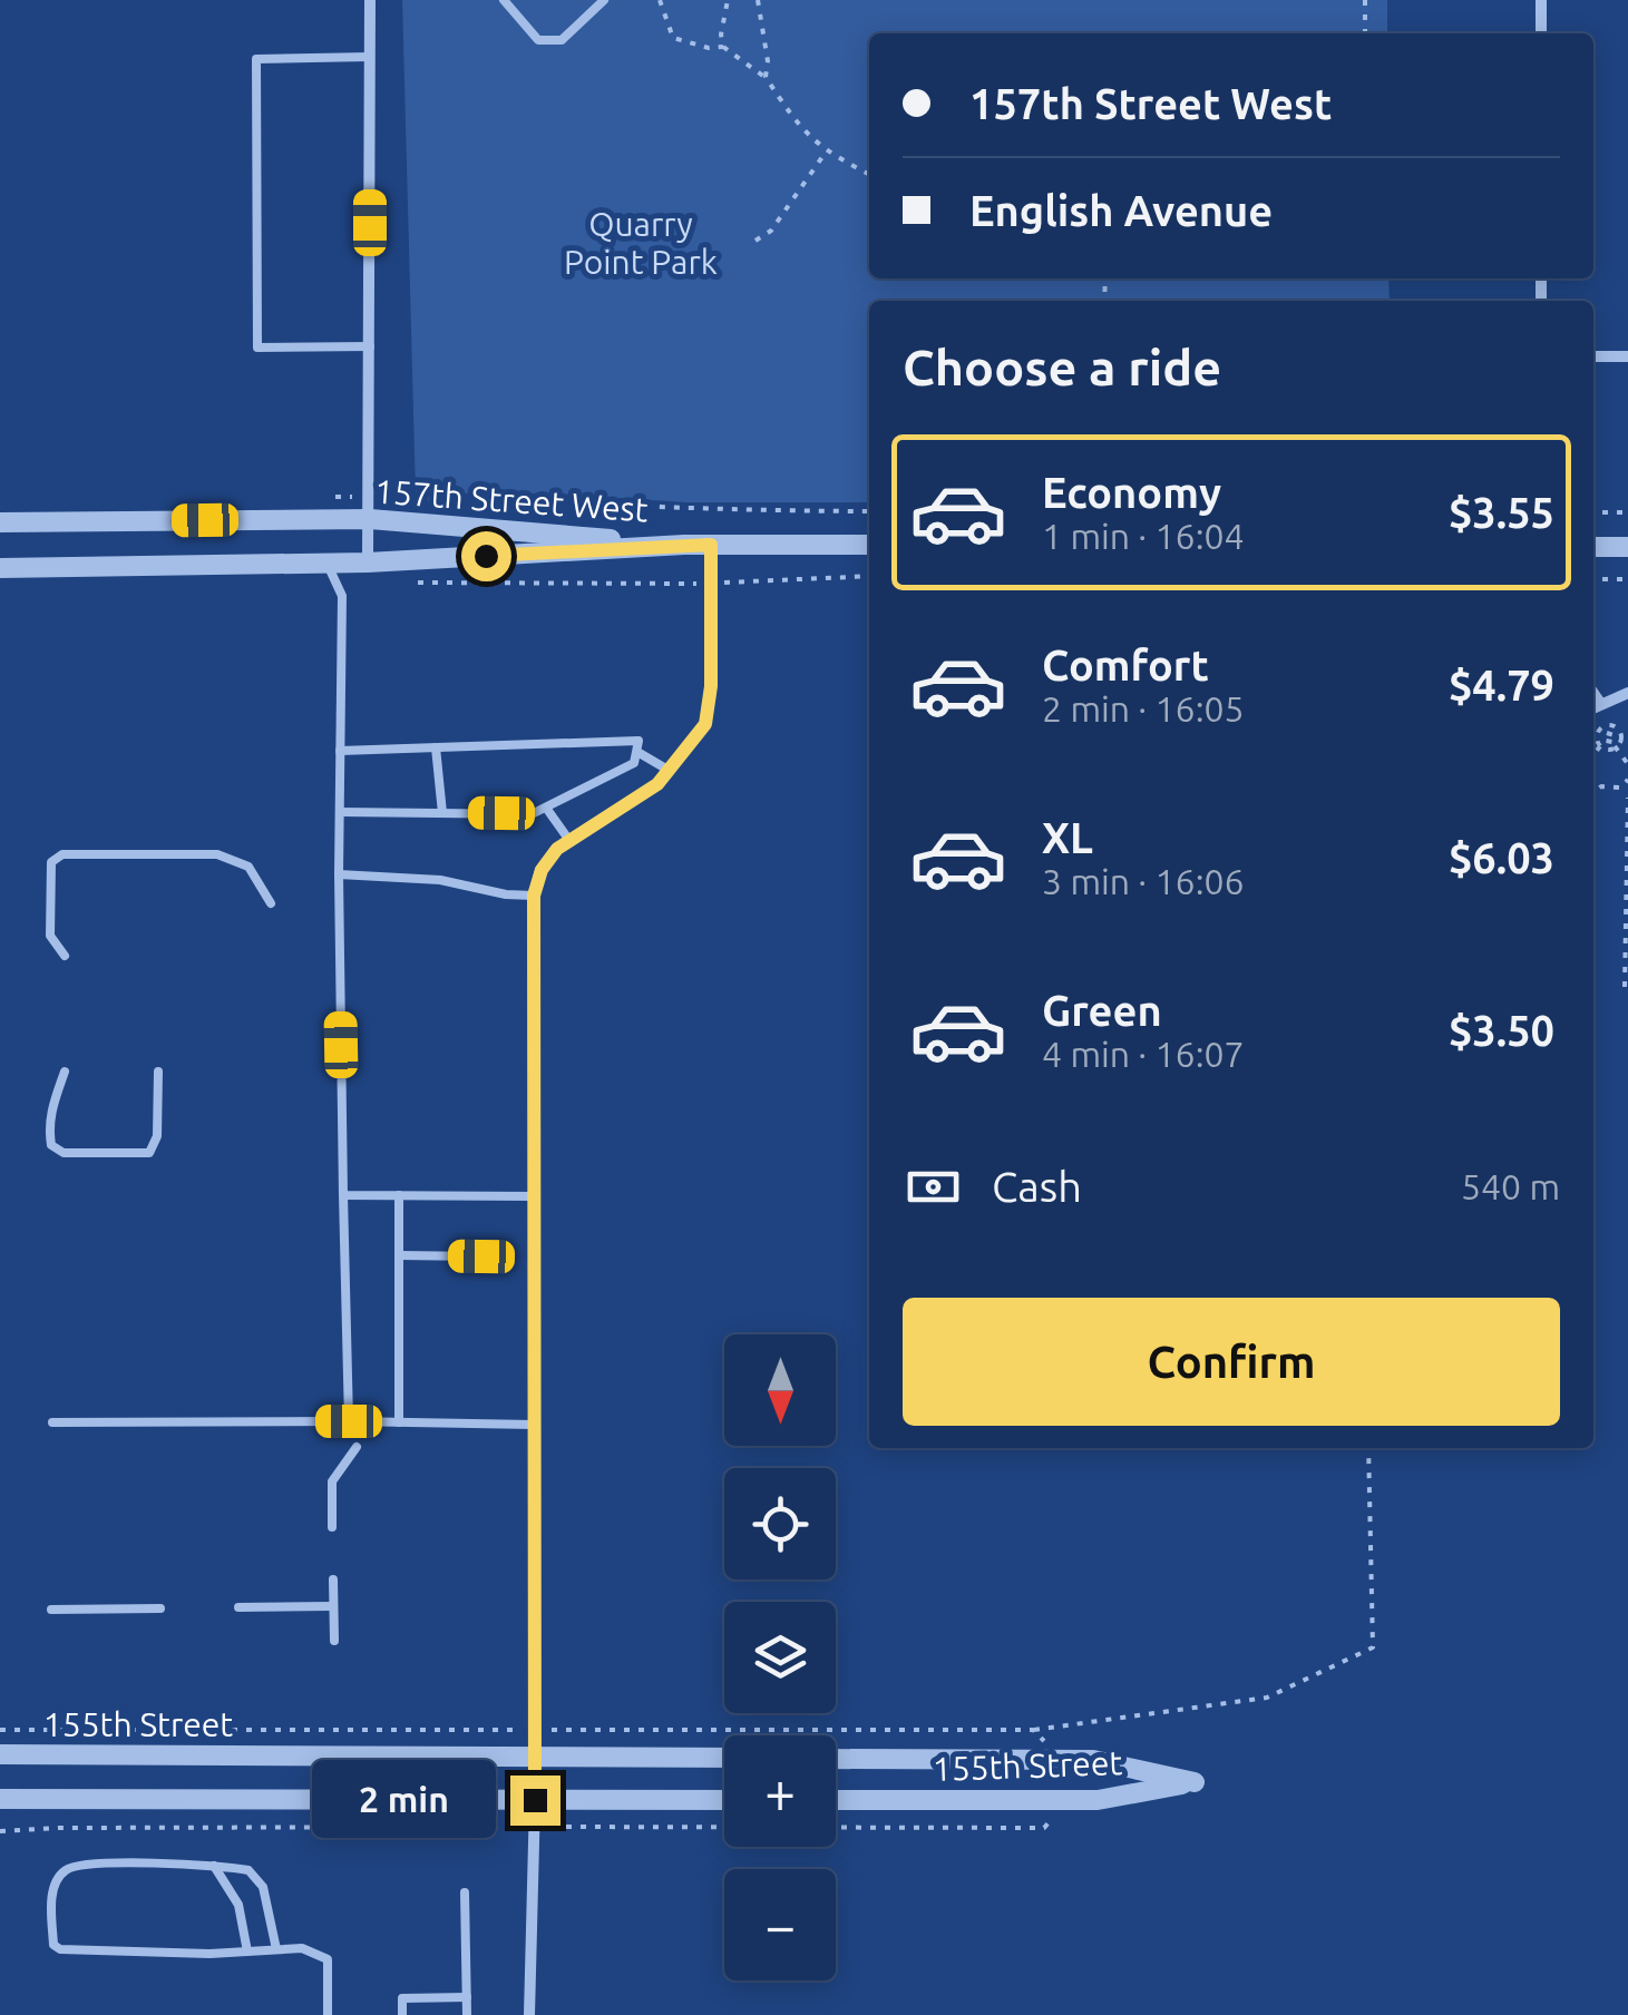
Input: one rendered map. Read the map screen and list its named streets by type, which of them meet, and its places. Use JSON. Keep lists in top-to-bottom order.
{
  "streets": {
    "street": ["157th Street West", "155th Street"]
  },
  "parks": ["Quarry Point Park"],
  "north": "bottom",
  "page": {
    "banner": ["157th Street West", "English Avenue"],
    "heading": "Choose a ride",
    "list": [
      {
        "name": "Economy",
        "note": "1 min · 16:04",
        "value": "$3.55"
      },
      {
        "name": "Comfort",
        "note": "2 min · 16:05",
        "value": "$4.79"
      },
      {
        "name": "XL",
        "note": "3 min · 16:06",
        "value": "$6.03"
      },
      {
        "name": "Green",
        "note": "4 min · 16:07",
        "value": "$3.50"
      }
    ],
    "pay": ["Cash", "540 m"],
    "buttons": "Confirm",
    "map_buttons": ["+", "−"],
    "bubble": "2 min"
  }
}
